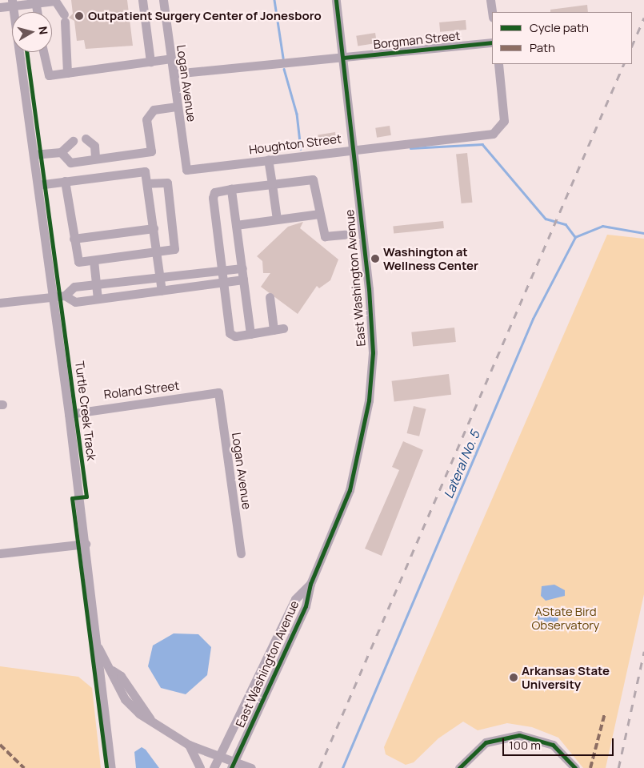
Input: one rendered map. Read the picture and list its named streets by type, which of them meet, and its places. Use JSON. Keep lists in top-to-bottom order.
{
  "streets": {
    "street": [
      "Borgman Street",
      "Logan Avenue",
      "Houghton Street",
      "East Washington Avenue",
      "Roland Street"
    ],
    "cycle path": ["Turtle Creek Track"]
  },
  "crossings": [
    ["Borgman Street", "Logan Avenue"],
    ["Borgman Street", "East Washington Avenue"],
    ["Logan Avenue", "Houghton Street"],
    ["Logan Avenue", "Roland Street"],
    ["Houghton Street", "East Washington Avenue"]
  ],
  "water": ["Lateral No. 5"],
  "parks": ["AState Bird Observatory"],
  "places": ["Outpatient Surgery Center of Jonesboro", "Washington at Wellness Center", "Arkansas State University"],
  "legend": ["Cycle path", "Path"],
  "scale_bar": "100 m",
  "north": "right"
}
